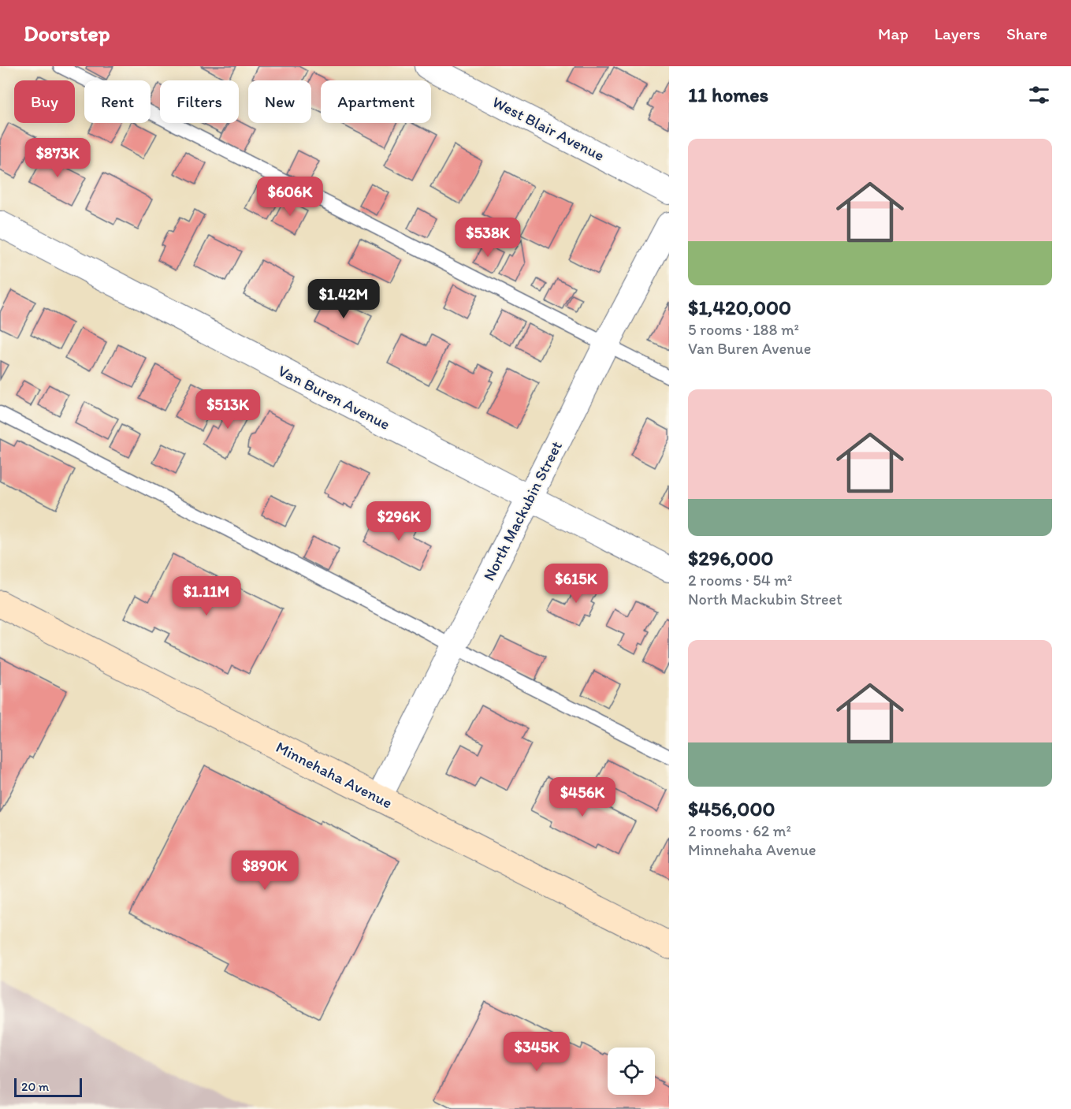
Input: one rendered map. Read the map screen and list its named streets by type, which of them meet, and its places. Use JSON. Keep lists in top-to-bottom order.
{
  "streets": {
    "main road": ["Minnehaha Avenue"],
    "street": ["West Blair Avenue", "Van Buren Avenue", "North Mackubin Street"]
  },
  "crossings": [
    ["Van Buren Avenue", "North Mackubin Street"],
    ["North Mackubin Street", "Minnehaha Avenue"]
  ],
  "scale_bar": "20 m",
  "page": {
    "header": "Doorstep",
    "nav": ["Map", "Layers", "Share"],
    "heading": "11 homes",
    "chip": [
      "Buy",
      "Rent",
      "Filters",
      "New",
      "Apartment"
    ],
    "list": [
      {
        "name": "$1,420,000",
        "note": "5 rooms · 188 m² · Van Buren Avenue"
      },
      {
        "name": "$296,000",
        "note": "2 rooms · 54 m² · North Mackubin Street"
      },
      {
        "name": "$456,000",
        "note": "2 rooms · 62 m² · Minnehaha Avenue"
      }
    ],
    "price": [
      "$873K",
      "$606K",
      "$538K",
      "$1.42M",
      "$513K",
      "$296K",
      "$615K",
      "$1.11M",
      "$456K",
      "$890K",
      "$345K"
    ],
    "scale": "20 m"
  }
}
